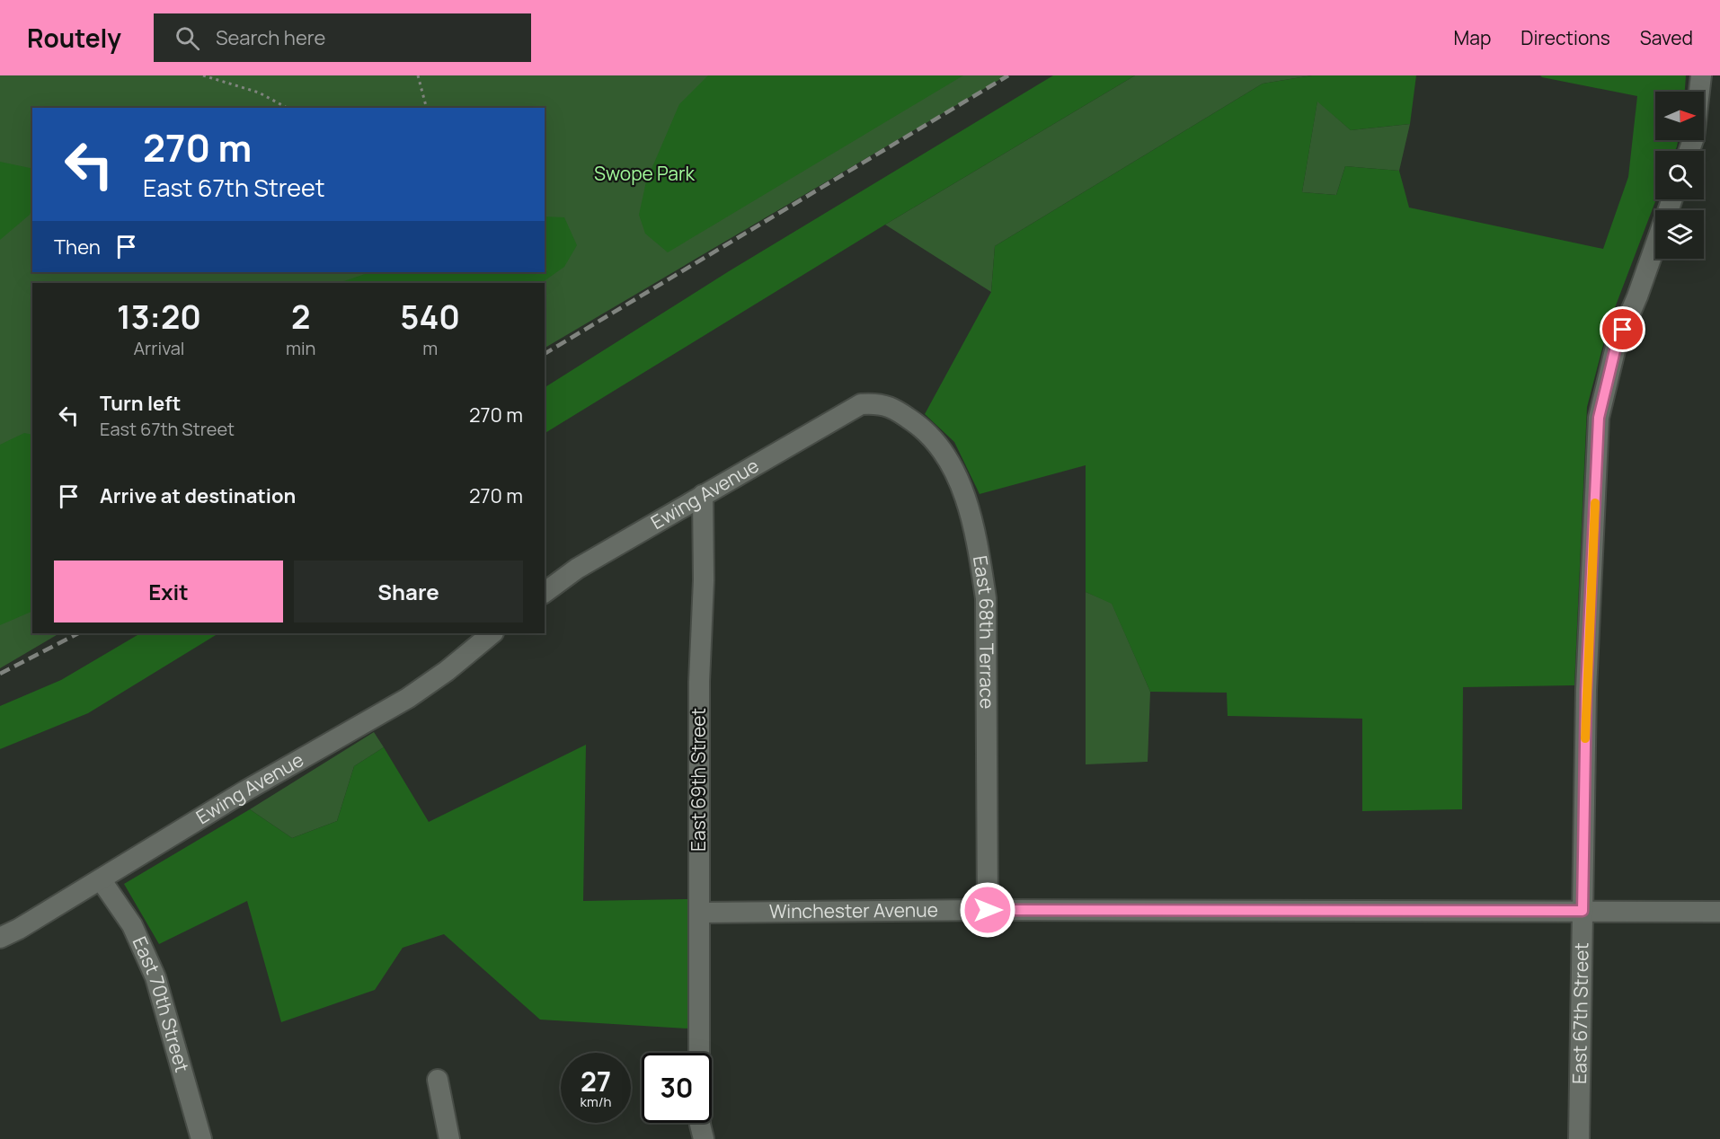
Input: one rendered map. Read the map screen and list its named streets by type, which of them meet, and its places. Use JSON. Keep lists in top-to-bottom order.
{
  "streets": {
    "street": [
      "Ewing Avenue",
      "East 68th Terrace",
      "East 69th Street",
      "Winchester Avenue",
      "East 70th Street",
      "East 67th Street"
    ]
  },
  "crossings": [
    ["Ewing Avenue", "East 68th Terrace"],
    ["Ewing Avenue", "East 69th Street"],
    ["Ewing Avenue", "East 70th Street"],
    ["East 68th Terrace", "Winchester Avenue"],
    ["East 69th Street", "Winchester Avenue"],
    ["Winchester Avenue", "East 67th Street"]
  ],
  "parks": ["Swope Park"],
  "north": "right",
  "page": {
    "header": "Routely",
    "search": "Search here",
    "nav": ["Map", "Directions", "Saved"],
    "turn": ["270 m", "East 67th Street"],
    "then": "Then",
    "eta": [
      "13:20",
      "Arrival",
      "2",
      "min",
      "540",
      "m"
    ],
    "list": [
      {
        "name": "Turn left",
        "note": "East 67th Street",
        "value": "270 m"
      },
      {
        "name": "Arrive at destination",
        "value": "270 m"
      }
    ],
    "buttons": ["Exit", "Share"],
    "speed": "27 km/h",
    "limit": "30"
  }
}
